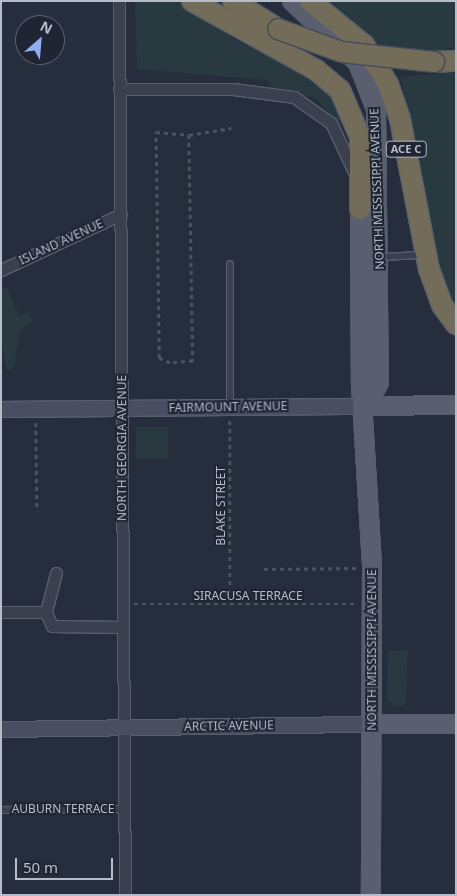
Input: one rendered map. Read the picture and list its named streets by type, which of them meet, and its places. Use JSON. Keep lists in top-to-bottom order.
{
  "streets": {
    "highway": ["ACE C"],
    "main road": ["NORTH MISSISSIPPI AVENUE", "FAIRMOUNT AVENUE", "ARCTIC AVENUE"],
    "street": ["ISLAND AVENUE", "NORTH GEORGIA AVENUE"],
    "lane": ["AUBURN TERRACE"],
    "path": ["BLAKE STREET", "SIRACUSA TERRACE"]
  },
  "crossings": [
    ["NORTH MISSISSIPPI AVENUE", "FAIRMOUNT AVENUE"],
    ["NORTH MISSISSIPPI AVENUE", "SIRACUSA TERRACE"],
    ["NORTH MISSISSIPPI AVENUE", "ARCTIC AVENUE"],
    ["ISLAND AVENUE", "NORTH GEORGIA AVENUE"],
    ["FAIRMOUNT AVENUE", "NORTH GEORGIA AVENUE"],
    ["FAIRMOUNT AVENUE", "BLAKE STREET"],
    ["NORTH GEORGIA AVENUE", "SIRACUSA TERRACE"],
    ["NORTH GEORGIA AVENUE", "ARCTIC AVENUE"],
    ["NORTH GEORGIA AVENUE", "AUBURN TERRACE"],
    ["BLAKE STREET", "SIRACUSA TERRACE"]
  ],
  "scale_bar": "50 m",
  "north": "top right"
}
